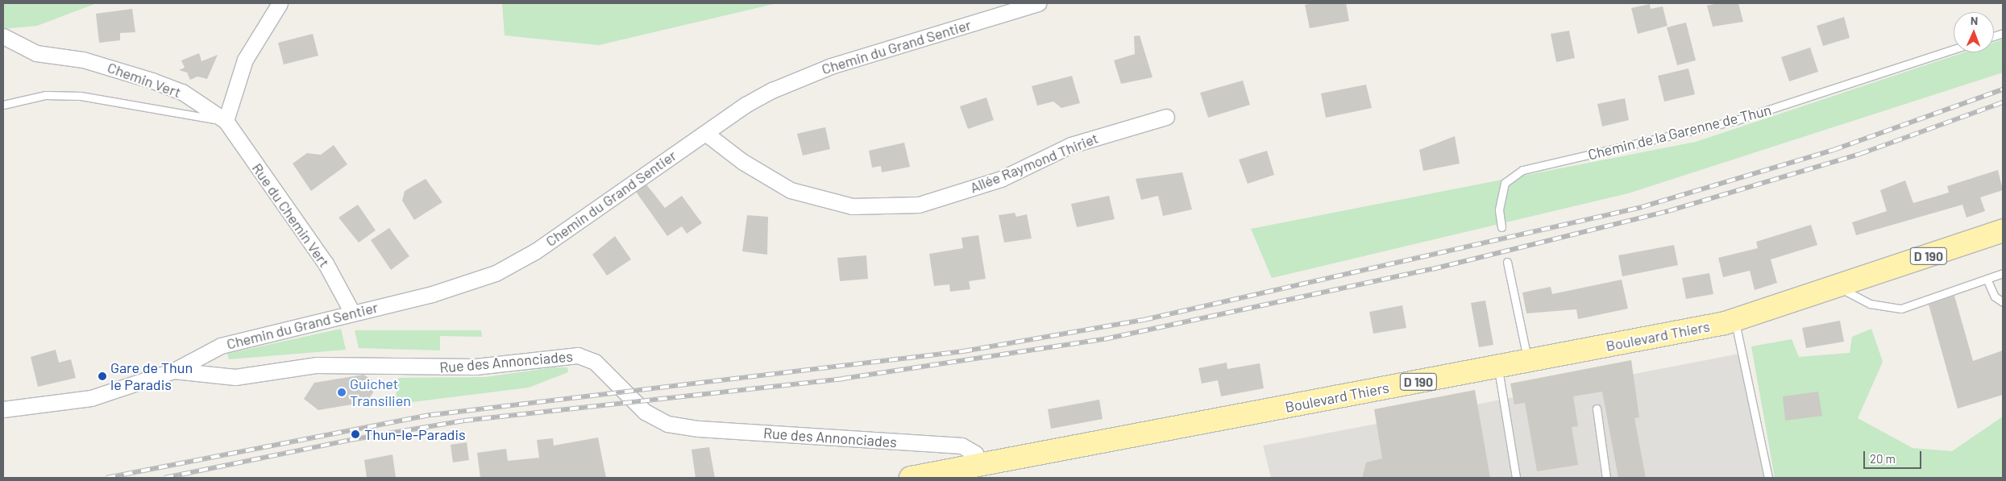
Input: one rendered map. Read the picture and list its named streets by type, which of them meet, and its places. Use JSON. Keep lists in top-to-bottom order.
{
  "streets": {
    "main road": ["D 190", "Boulevard Thiers"],
    "street": [
      "Chemin du Grand Sentier",
      "Chemin Vert",
      "Allée Raymond Thiriet",
      "Rue du Chemin Vert",
      "Rue des Annonciades"
    ],
    "lane": ["Chemin de la Garenne de Thun"]
  },
  "crossings": [
    ["Chemin du Grand Sentier", "Allée Raymond Thiriet"],
    ["Chemin du Grand Sentier", "Rue du Chemin Vert"],
    ["Chemin du Grand Sentier", "Rue des Annonciades"],
    ["Chemin Vert", "Rue du Chemin Vert"],
    ["D 190", "Boulevard Thiers"],
    ["Boulevard Thiers", "Rue des Annonciades"]
  ],
  "places": ["Gare de Thun le Paradis", "Guichet Transilien", "Thun-le-Paradis"],
  "scale_bar": "20 m",
  "north": "top"
}
